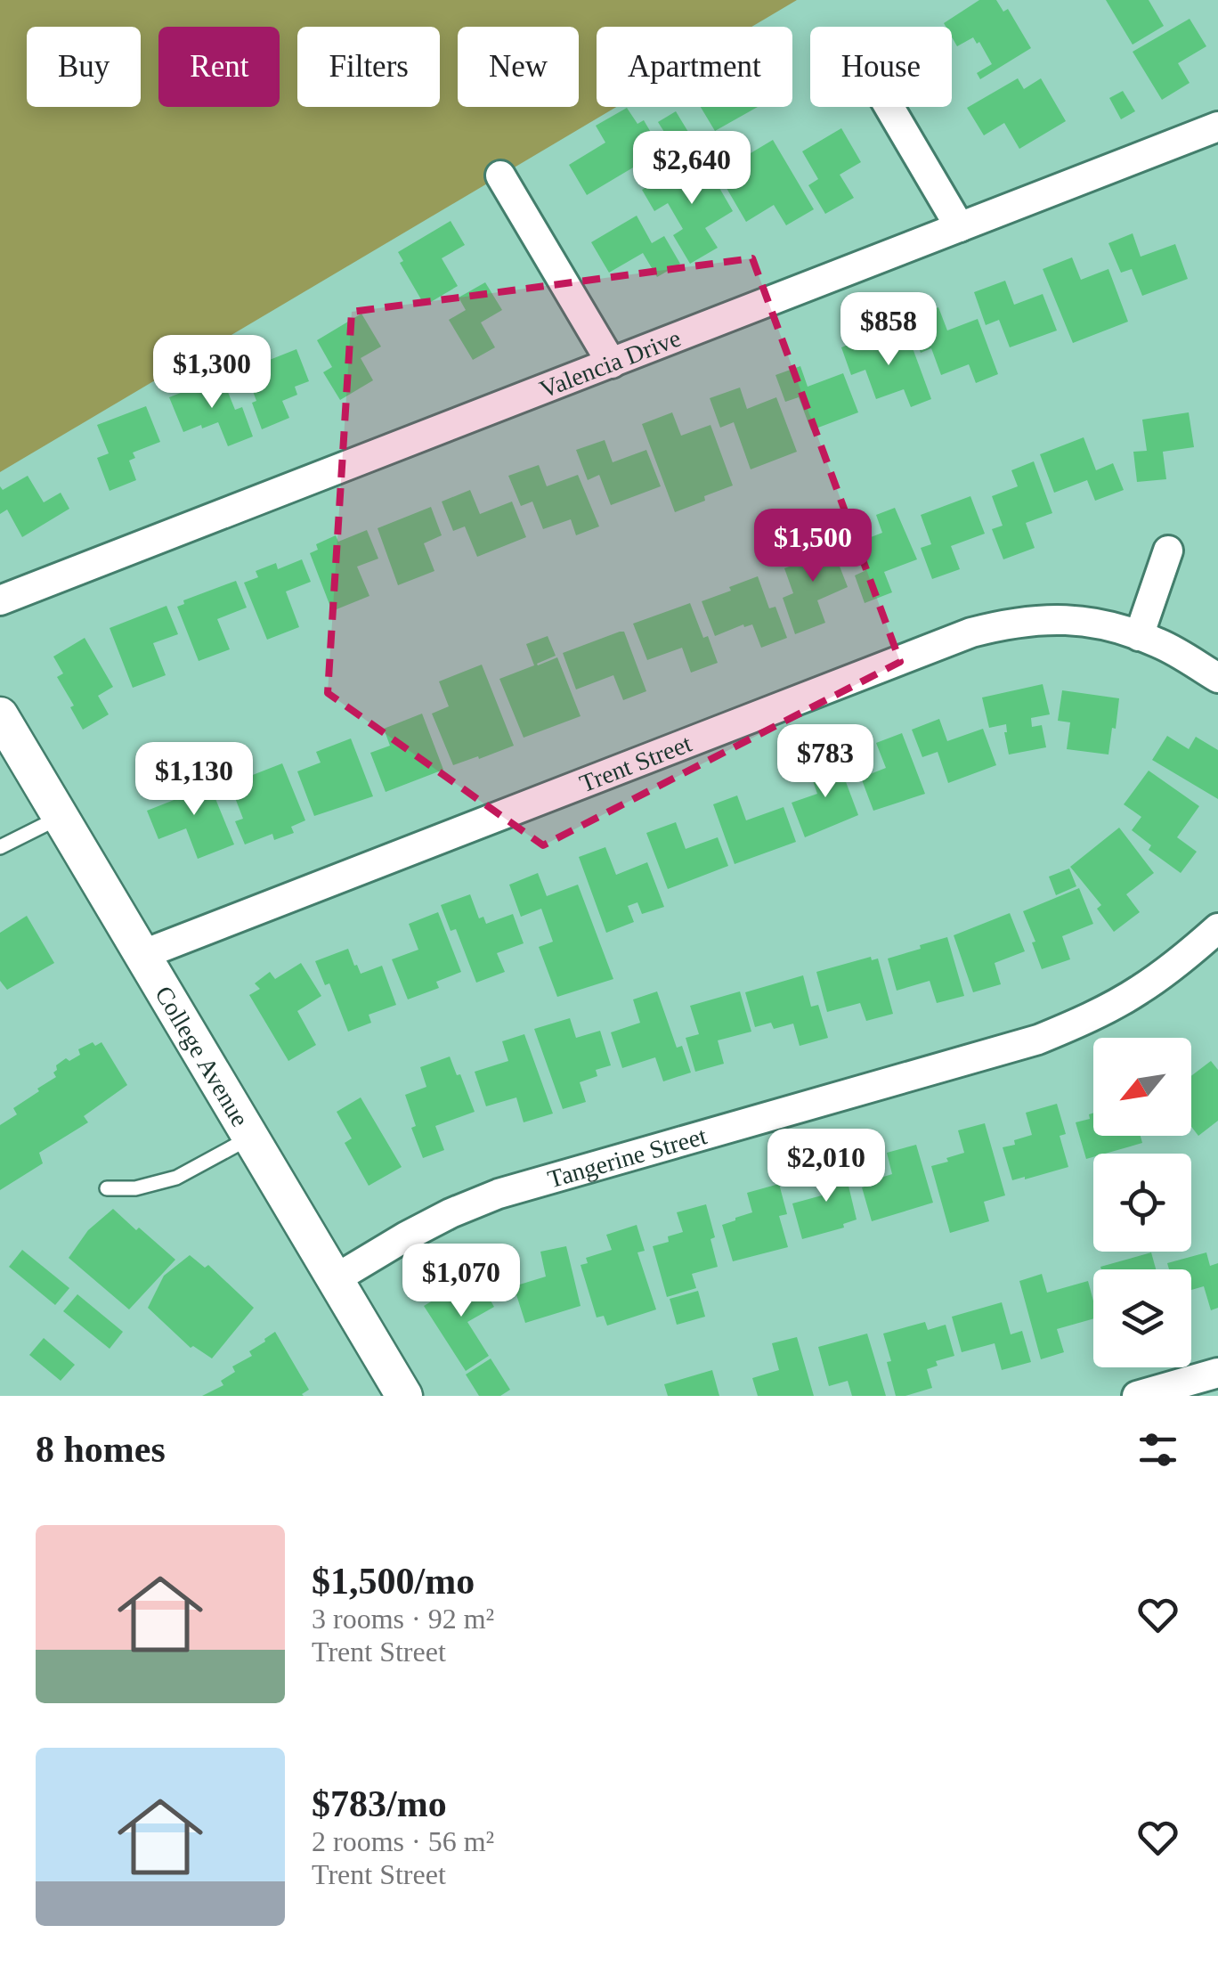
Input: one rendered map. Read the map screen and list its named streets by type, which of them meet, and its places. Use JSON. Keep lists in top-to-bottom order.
{
  "streets": {
    "street": [
      "Valencia Drive",
      "Trent Street",
      "College Avenue",
      "Tangerine Street"
    ]
  },
  "crossings": [
    ["Trent Street", "College Avenue"],
    ["College Avenue", "Tangerine Street"]
  ],
  "north": "bottom left",
  "page": {
    "chip": [
      "Buy",
      "Rent",
      "Filters",
      "New",
      "Apartment",
      "House"
    ],
    "price": [
      "$2,640",
      "$858",
      "$1,300",
      "$1,500",
      "$783",
      "$1,130",
      "$2,010",
      "$1,070"
    ],
    "heading": "8 homes",
    "list": [
      {
        "name": "$1,500/mo",
        "note": "3 rooms · 92 m² · Trent Street"
      },
      {
        "name": "$783/mo",
        "note": "2 rooms · 56 m² · Trent Street"
      }
    ]
  }
}
